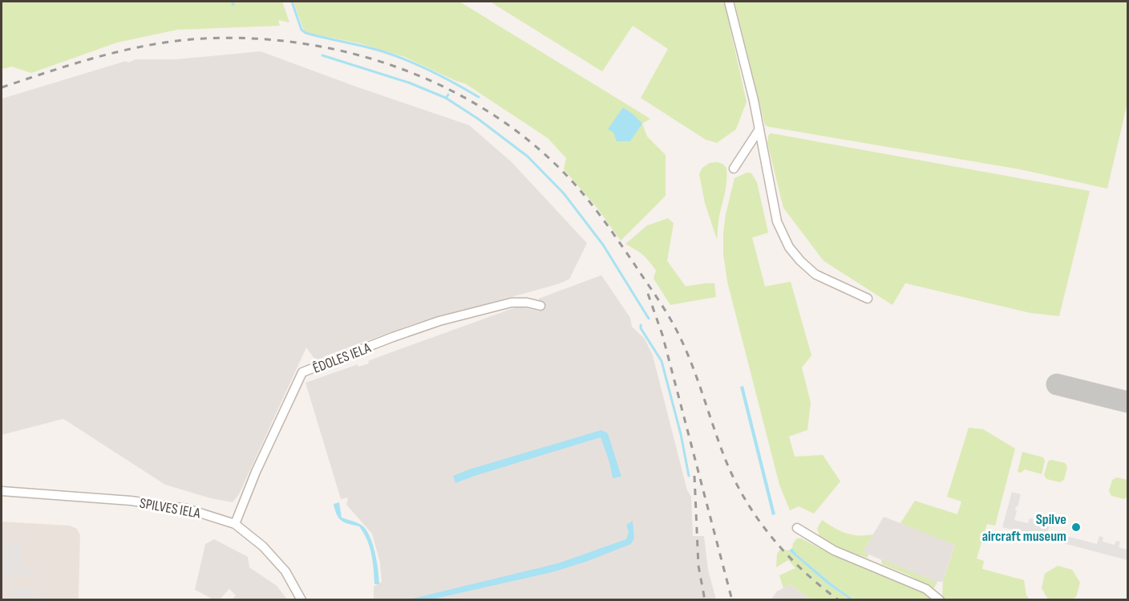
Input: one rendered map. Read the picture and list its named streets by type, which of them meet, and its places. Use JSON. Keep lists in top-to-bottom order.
{
  "streets": {
    "street": ["ĒDOLES IELA", "SPILVES IELA"]
  },
  "crossings": [
    ["ĒDOLES IELA", "SPILVES IELA"]
  ],
  "places": ["Spilve aircraft museum"]
}
